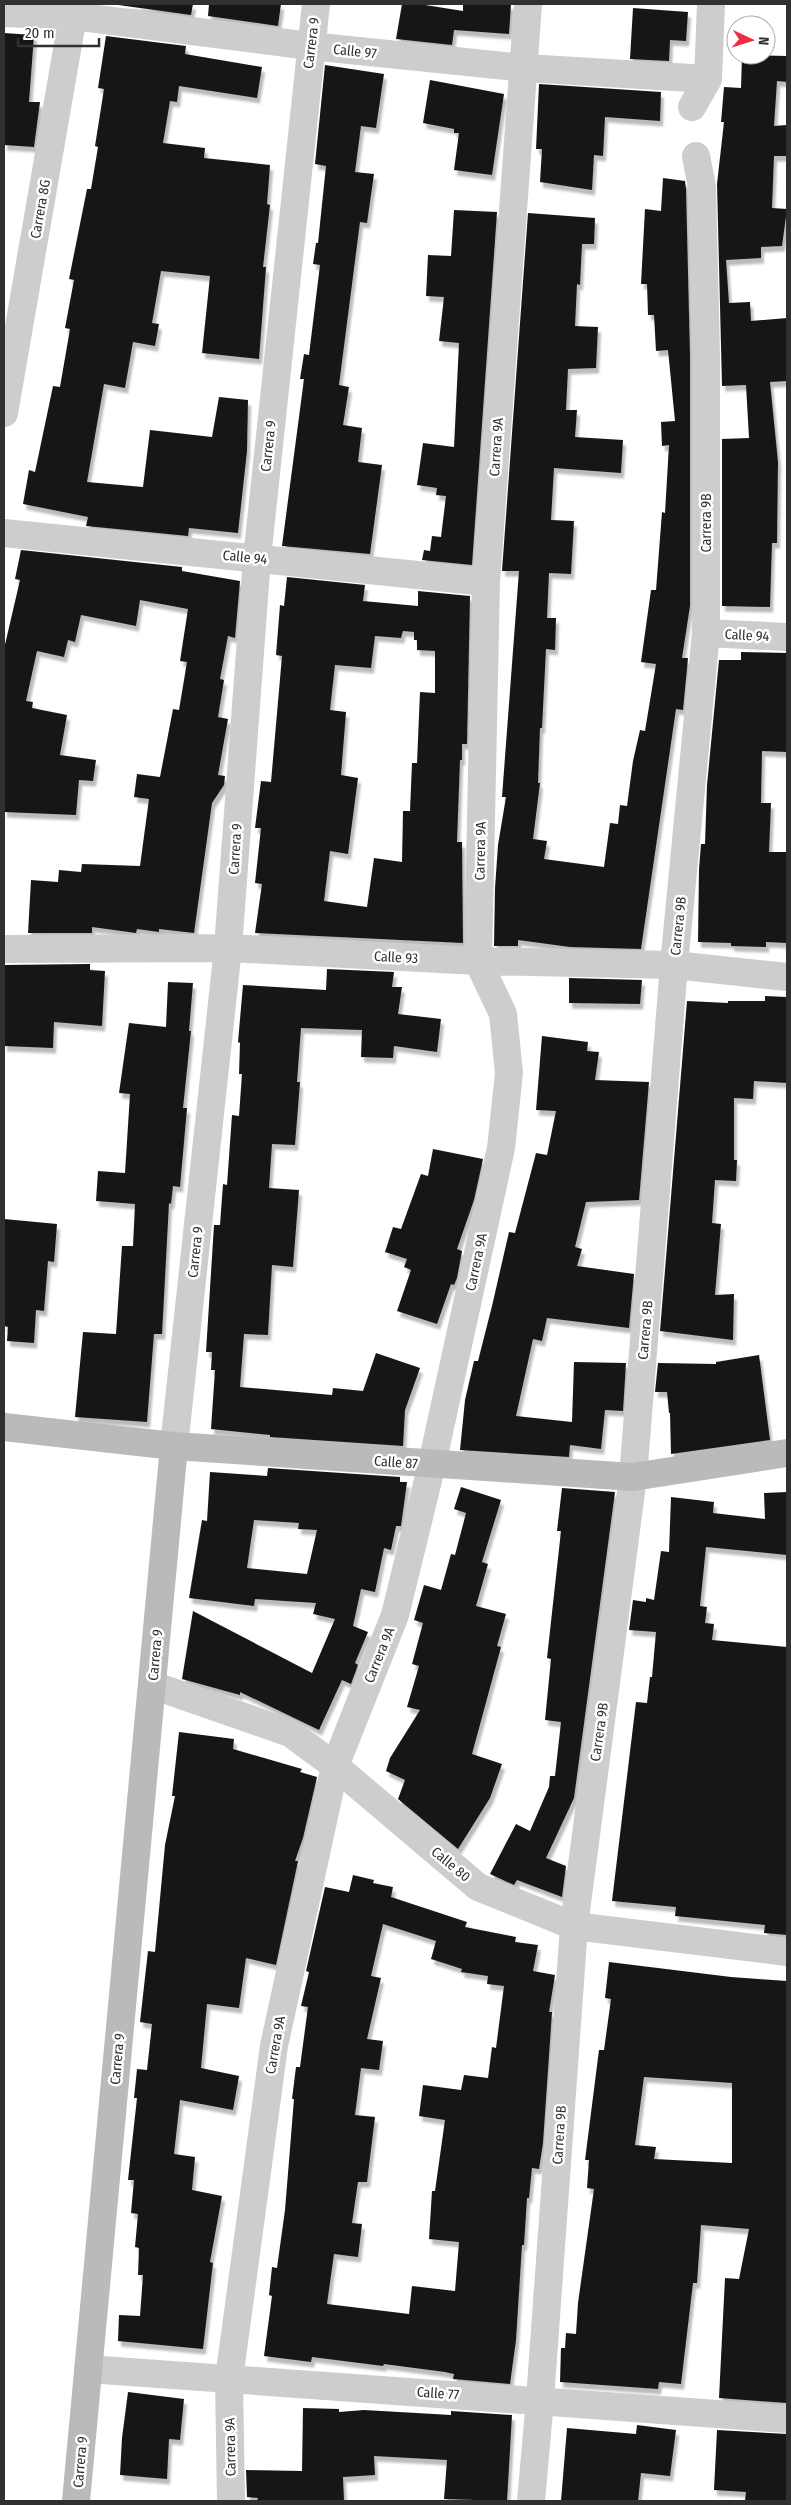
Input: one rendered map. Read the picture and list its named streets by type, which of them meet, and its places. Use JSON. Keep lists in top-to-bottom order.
{
  "streets": {
    "street": [
      "Carrera 9",
      "Calle 97",
      "Carrera 8G",
      "Carrera 9A",
      "Carrera 9B",
      "Calle 94",
      "Calle 93",
      "Calle 87",
      "Calle 80",
      "Calle 77"
    ]
  },
  "crossings": [
    ["Carrera 9", "Calle 97"],
    ["Carrera 9", "Calle 94"],
    ["Carrera 9", "Calle 93"],
    ["Carrera 9", "Calle 87"],
    ["Carrera 9", "Calle 80"],
    ["Carrera 9", "Calle 77"],
    ["Calle 97", "Carrera 8G"],
    ["Calle 97", "Carrera 9A"],
    ["Carrera 9A", "Calle 94"],
    ["Carrera 9A", "Calle 93"],
    ["Carrera 9A", "Calle 87"],
    ["Carrera 9A", "Calle 80"],
    ["Carrera 9A", "Calle 77"],
    ["Carrera 9B", "Calle 94"],
    ["Carrera 9B", "Calle 93"],
    ["Carrera 9B", "Calle 87"],
    ["Carrera 9B", "Calle 80"],
    ["Carrera 9B", "Calle 77"]
  ],
  "scale_bar": "20 m",
  "north": "right"
}
